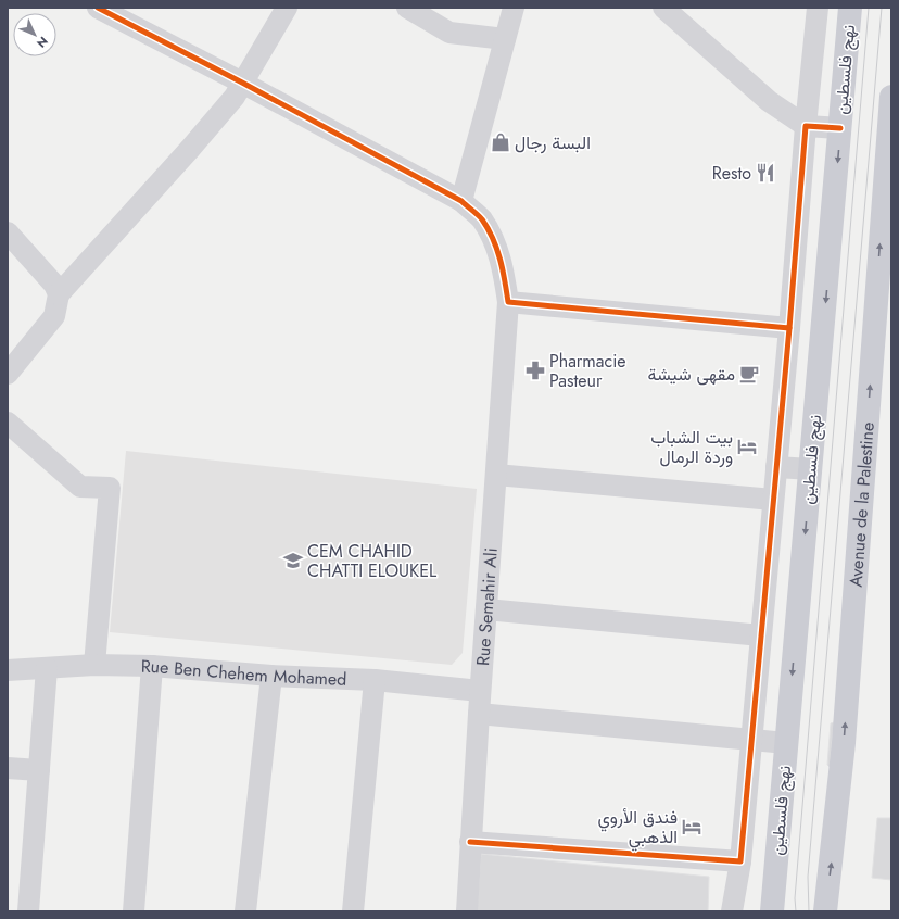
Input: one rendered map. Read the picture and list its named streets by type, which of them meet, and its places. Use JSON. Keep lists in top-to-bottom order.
{
  "streets": {
    "main road": ["نهج فلسطين", "Avenue de la Palestine"],
    "street": ["Rue Semahir Ali", "Rue Ben Chehem Mohamed"]
  },
  "crossings": [
    ["Rue Semahir Ali", "Rue Ben Chehem Mohamed"]
  ],
  "one_way": ["نهج فلسطين", "Avenue de la Palestine"],
  "places": {
    "shop": ["البسة رجال"],
    "restaurant": ["Resto"],
    "pharmacy": ["Pharmacie Pasteur"],
    "cafe": ["مقهى شيشة"],
    "hotel": ["بيت الشباب وردة الرمال", "فندق الأروي الذهبي"],
    "school or university": ["CEM CHAHID CHATTI ELOUKEL"]
  },
  "north": "bottom right"
}
